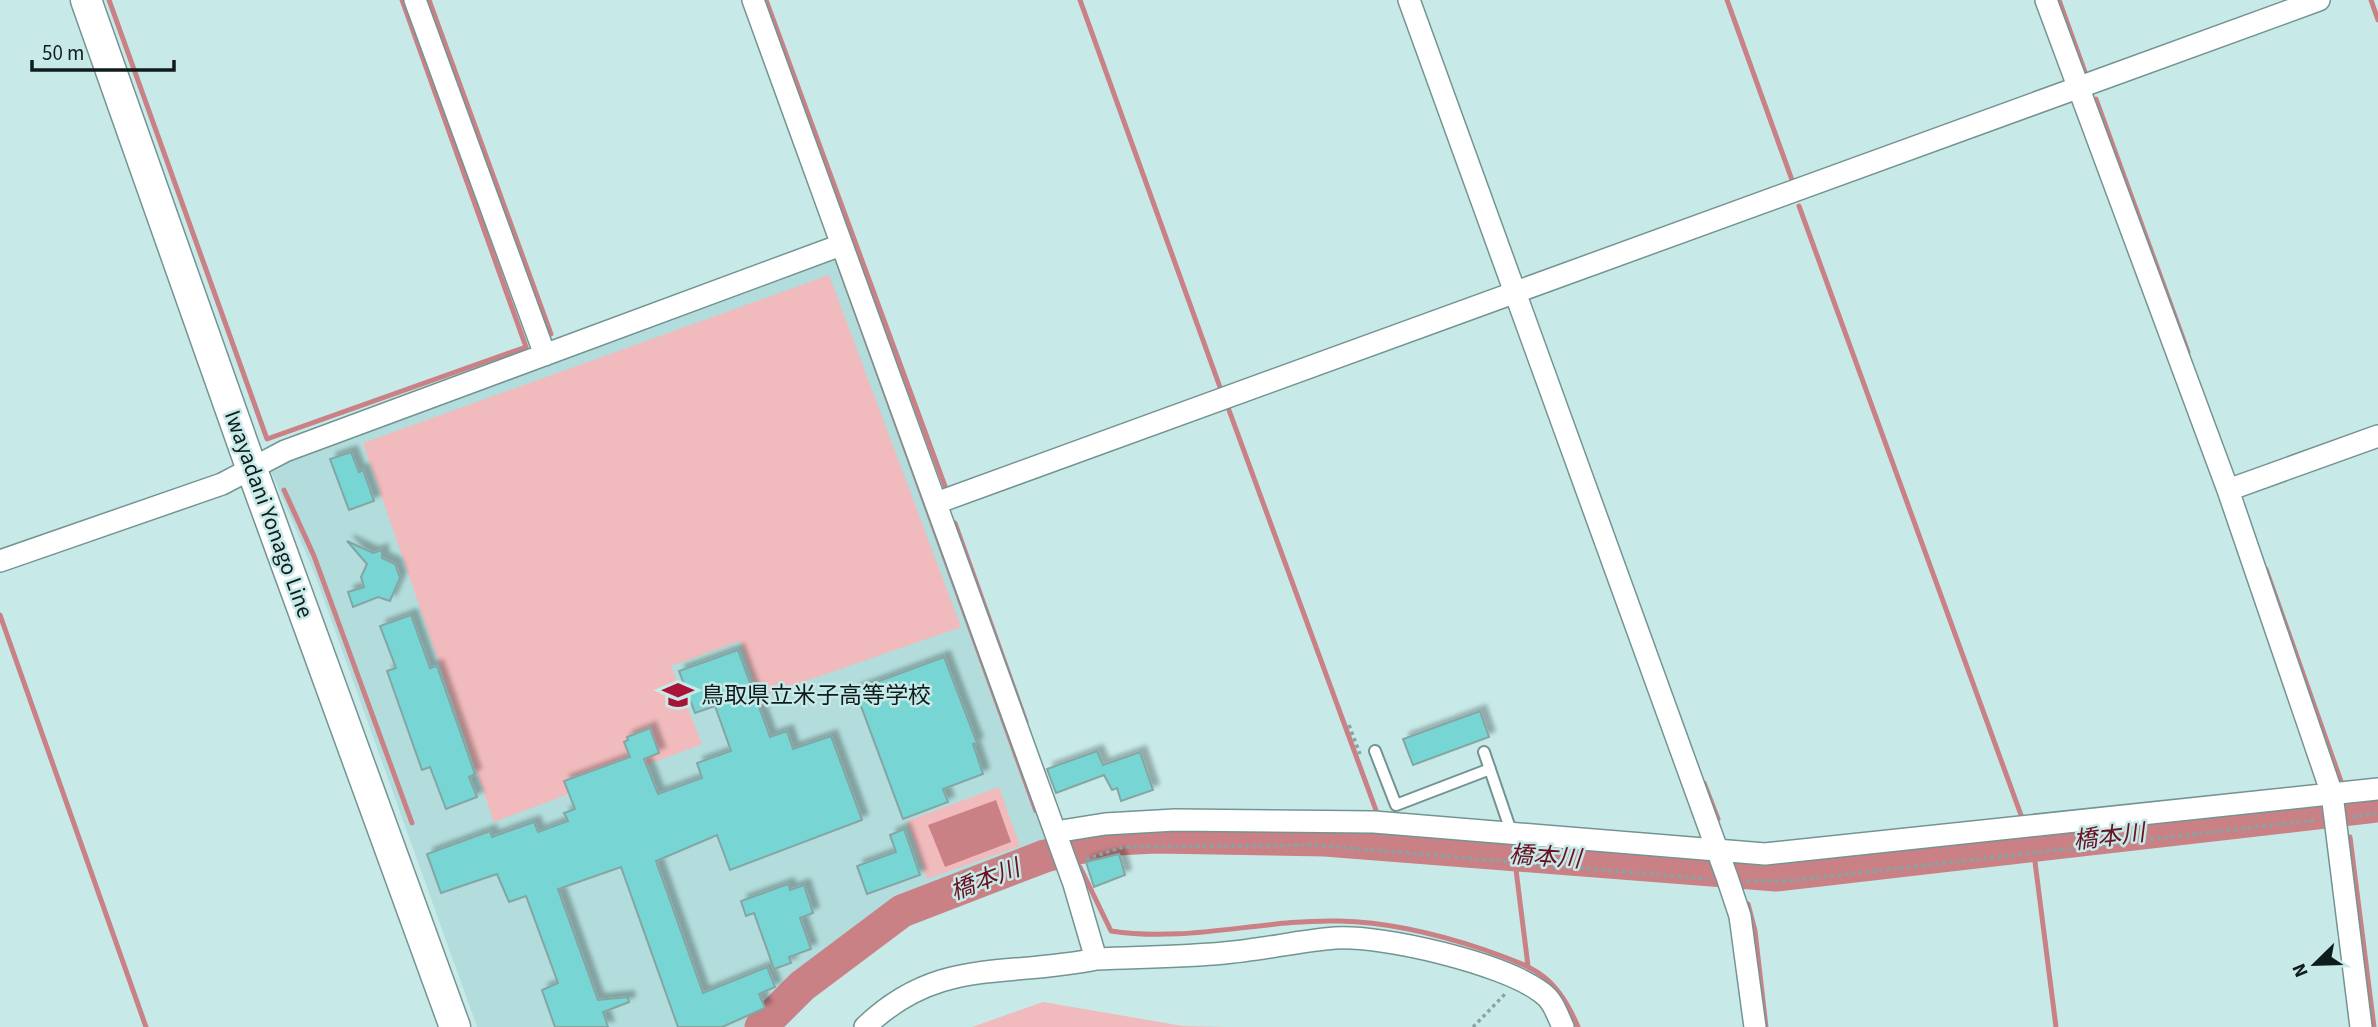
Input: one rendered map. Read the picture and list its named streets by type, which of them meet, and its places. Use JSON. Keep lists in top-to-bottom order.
{
  "streets": {
    "main road": ["Iwayadani Yonago Line"]
  },
  "water": ["橋本川"],
  "places": {
    "school or university": ["鳥取県立米子高等学校"]
  },
  "scale_bar": "50 m",
  "north": "bottom left"
}
